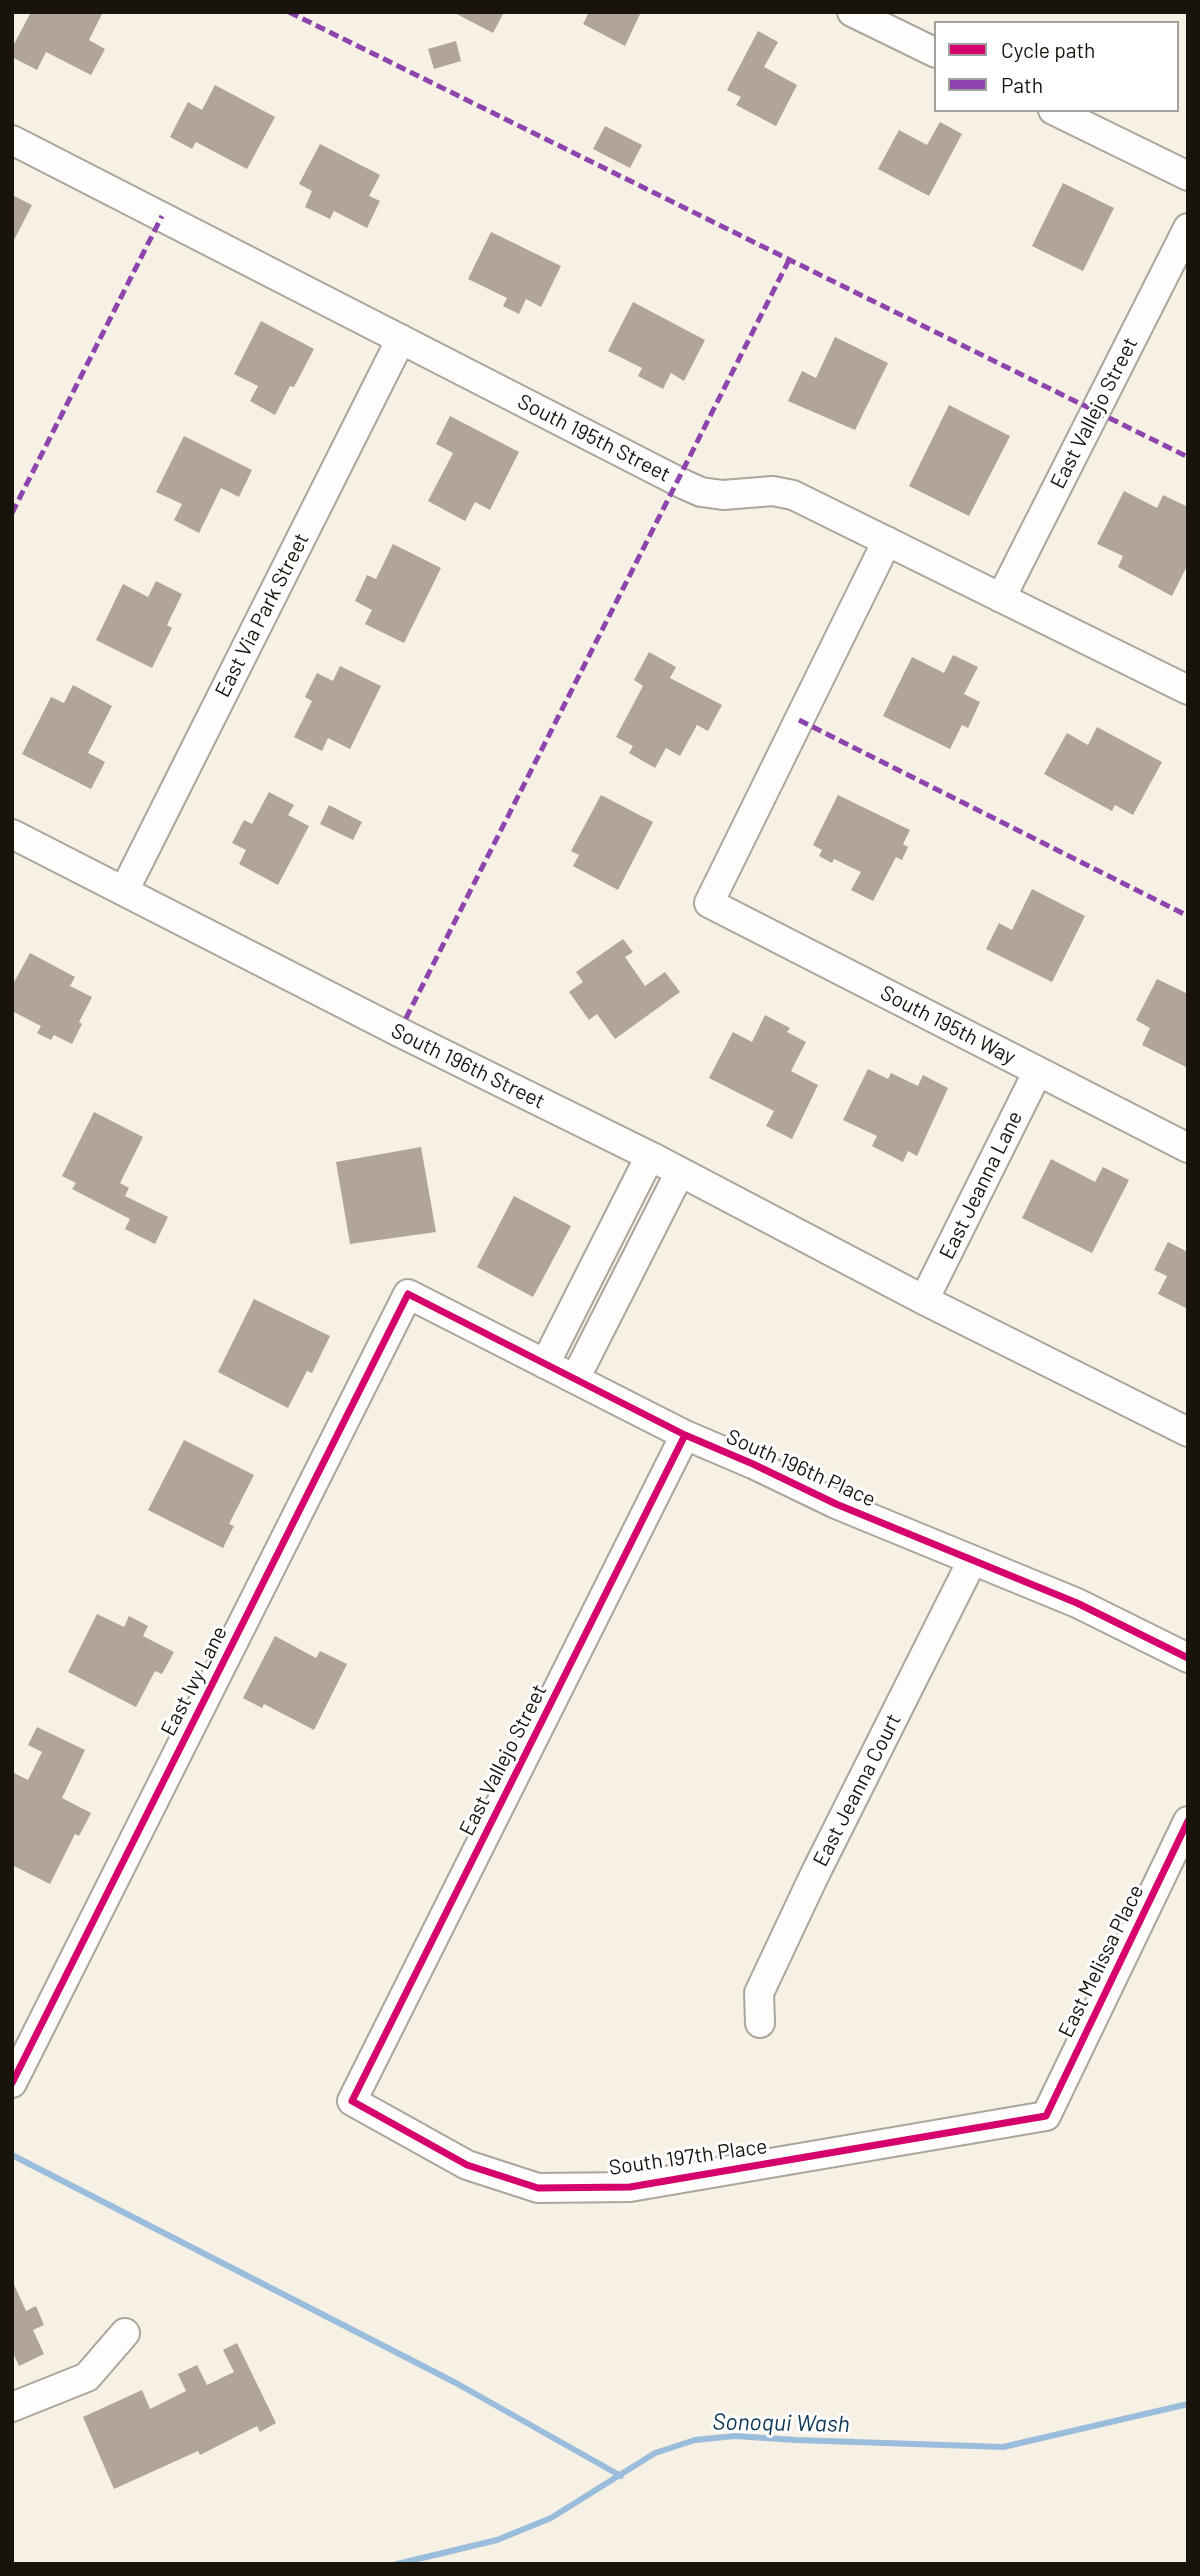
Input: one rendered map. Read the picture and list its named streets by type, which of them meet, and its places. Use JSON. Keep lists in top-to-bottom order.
{
  "streets": {
    "street": [
      "East Vallejo Street",
      "South 195th Street",
      "East Via Park Street",
      "South 195th Way",
      "South 196th Street",
      "East Jeanna Lane",
      "South 196th Place",
      "East Ivy Lane",
      "East Jeanna Court",
      "East Melissa Place",
      "South 197th Place"
    ]
  },
  "crossings": [
    ["East Vallejo Street", "South 195th Street"],
    ["East Vallejo Street", "South 196th Place"],
    ["East Vallejo Street", "South 197th Place"],
    ["South 195th Street", "East Via Park Street"],
    ["South 195th Street", "South 195th Way"],
    ["East Via Park Street", "South 196th Street"],
    ["South 195th Way", "East Jeanna Lane"],
    ["South 196th Street", "East Jeanna Lane"],
    ["South 196th Place", "East Ivy Lane"],
    ["South 196th Place", "East Jeanna Court"],
    ["East Melissa Place", "South 197th Place"]
  ],
  "water": ["Sonoqui Wash"],
  "legend": ["Cycle path", "Path"]
}
